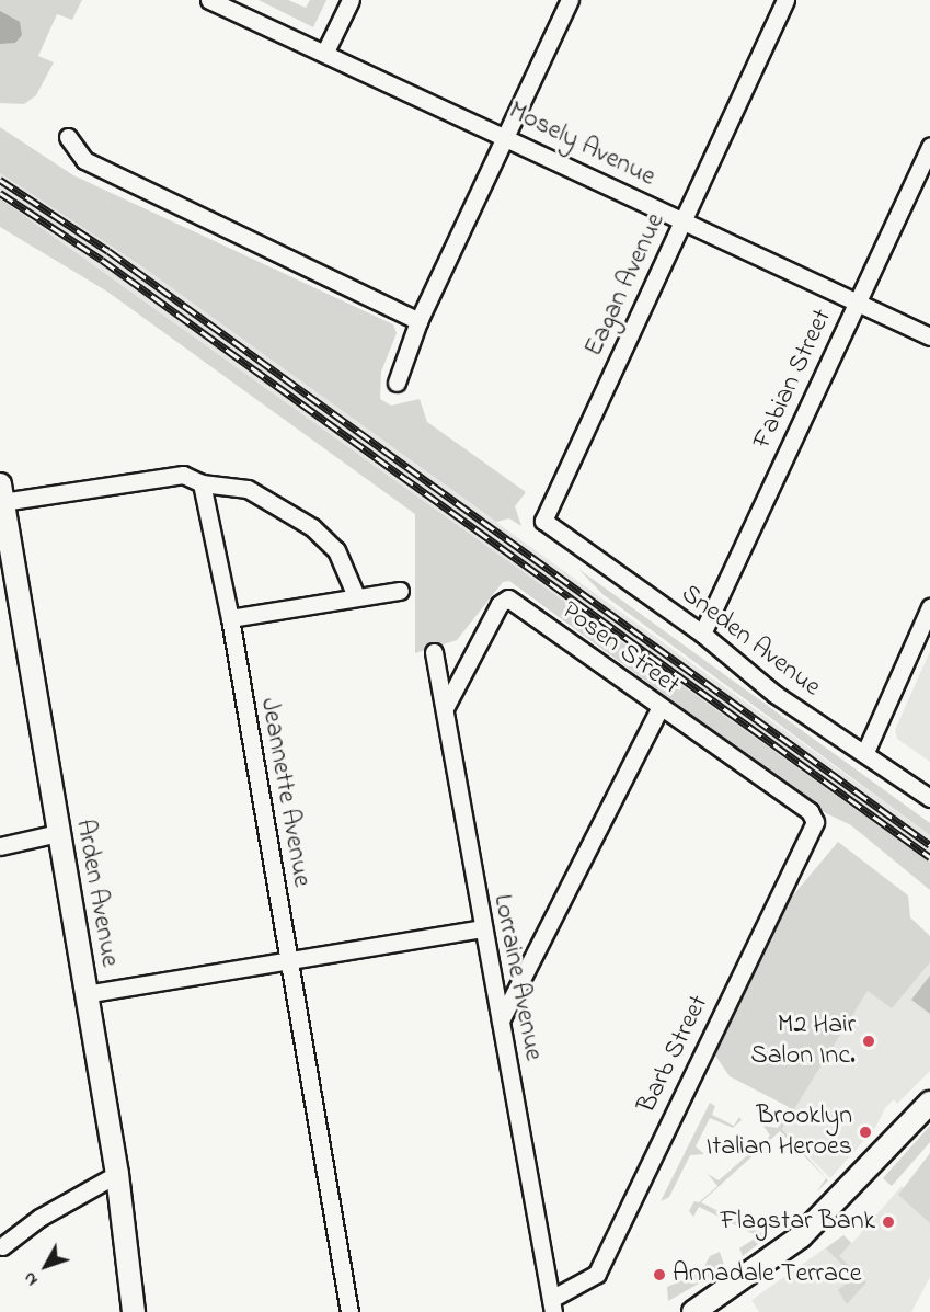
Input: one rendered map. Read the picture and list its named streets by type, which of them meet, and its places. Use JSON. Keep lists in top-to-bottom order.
{
  "streets": {
    "street": [
      "Mosely Avenue",
      "Eagan Avenue",
      "Fabian Street",
      "Sneden Avenue",
      "Posen Street",
      "Jeannette Avenue",
      "Arden Avenue",
      "Lorraine Avenue",
      "Barb Street"
    ]
  },
  "crossings": [
    ["Mosely Avenue", "Eagan Avenue"],
    ["Mosely Avenue", "Fabian Street"],
    ["Eagan Avenue", "Sneden Avenue"],
    ["Fabian Street", "Sneden Avenue"],
    ["Posen Street", "Lorraine Avenue"],
    ["Posen Street", "Barb Street"],
    ["Lorraine Avenue", "Barb Street"]
  ],
  "places": [
    "M2 Hair Salon Inc.",
    "Brooklyn Italian Heroes",
    "Flagstar Bank",
    "Annadale Terrace"
  ],
  "north": "bottom left"
}
